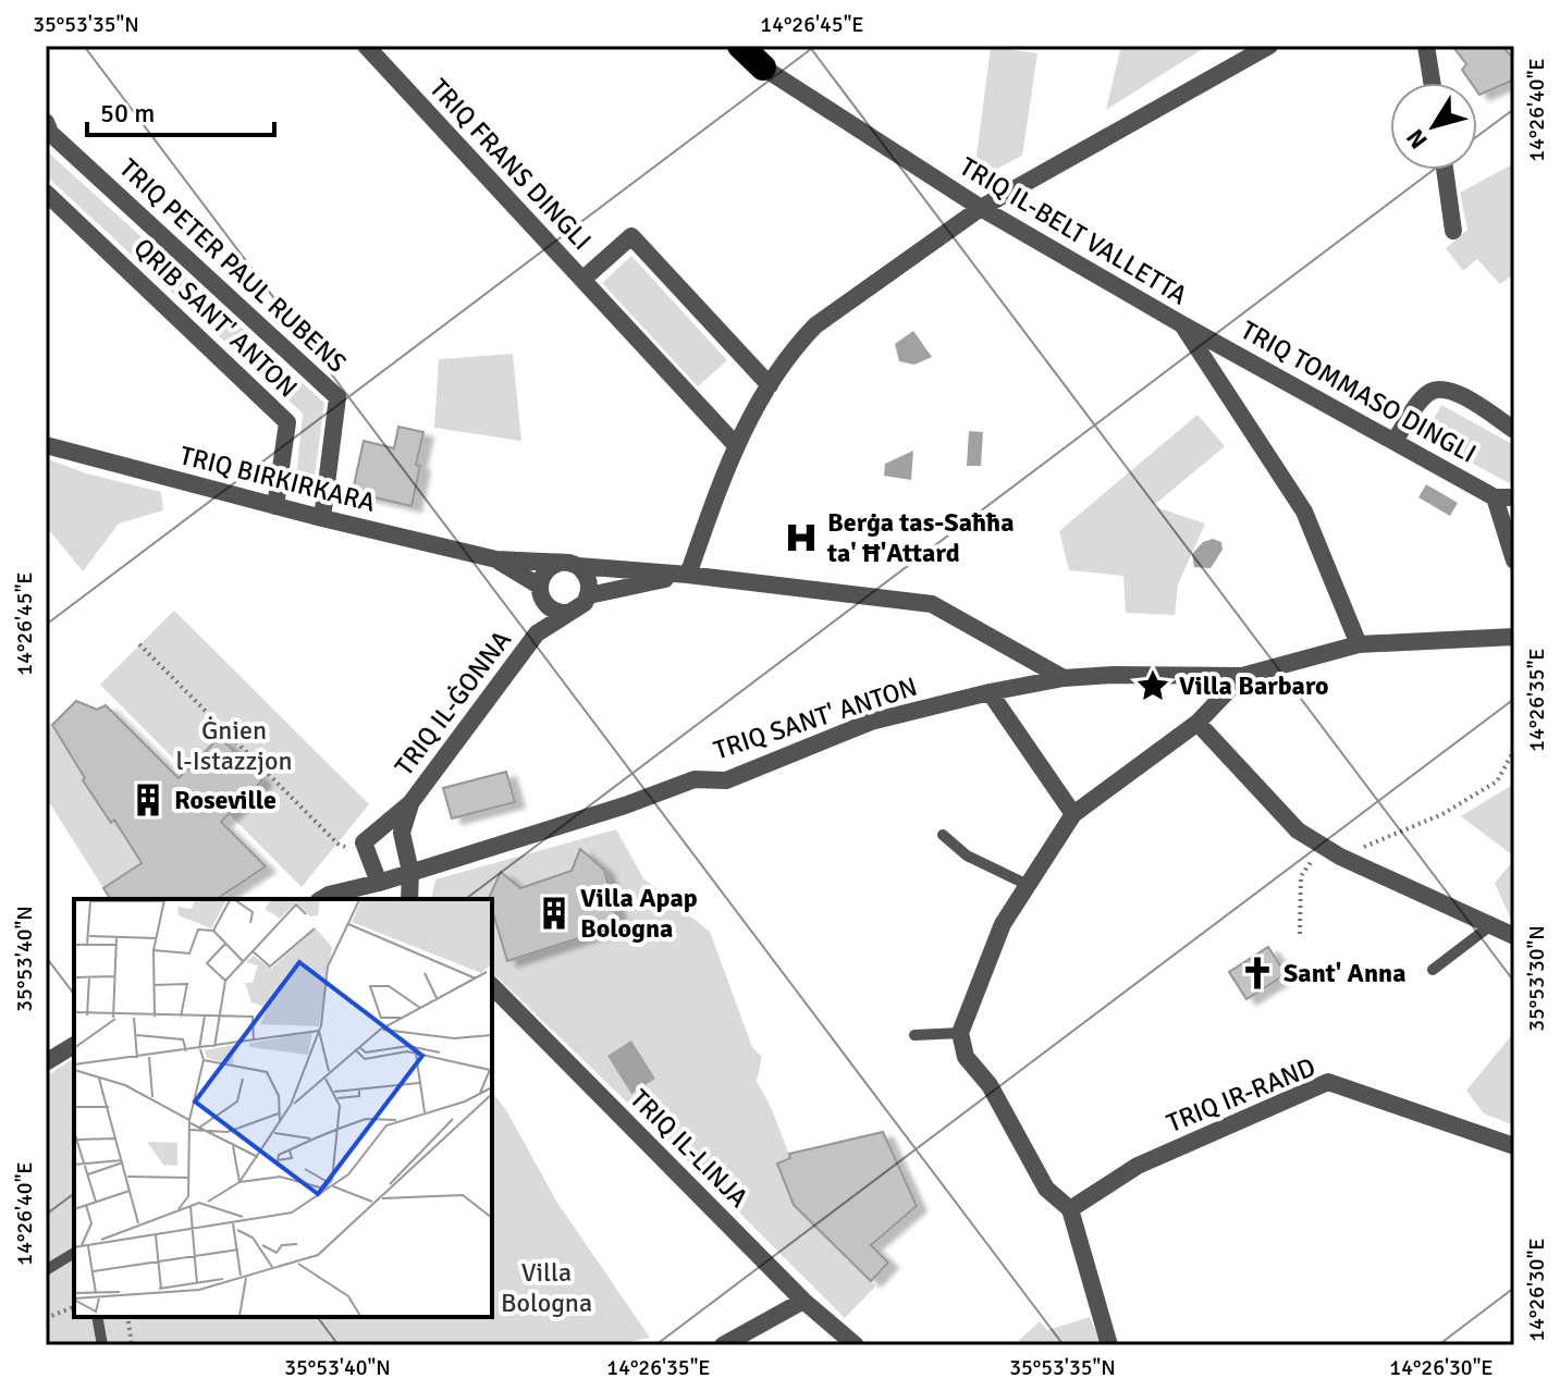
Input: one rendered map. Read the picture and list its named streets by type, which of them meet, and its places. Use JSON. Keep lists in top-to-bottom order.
{
  "streets": {
    "street": [
      "TRIQ FRANS DINGLI",
      "TRIQ IL-BELT VALLETTA",
      "TRIQ PETER PAUL RUBENS",
      "QRIB SANT' ANTON",
      "TRIQ TOMMASO DINGLI",
      "TRIQ BIRKIRKARA",
      "TRIQ IL-ĠONNA",
      "TRIQ SANT' ANTON",
      "TRIQ IR-RAND",
      "TRIQ IL-LINJA"
    ]
  },
  "crossings": [
    ["TRIQ IL-BELT VALLETTA", "TRIQ TOMMASO DINGLI"],
    ["TRIQ IL-BELT VALLETTA", "TRIQ SANT' ANTON"],
    ["TRIQ PETER PAUL RUBENS", "TRIQ BIRKIRKARA"],
    ["QRIB SANT' ANTON", "TRIQ BIRKIRKARA"],
    ["TRIQ BIRKIRKARA", "TRIQ IL-ĠONNA"],
    ["TRIQ BIRKIRKARA", "TRIQ SANT' ANTON"],
    ["TRIQ IL-ĠONNA", "TRIQ SANT' ANTON"]
  ],
  "parks": ["Ġnien l-Istazzjon", "Villa Bologna"],
  "places": {
    "hospital": ["Berġa tas-Saħħa ta' Ħ'Attard"],
    "place": ["Villa Barbaro"],
    "building": ["Roseville", "Villa Apap Bologna"],
    "church": ["Sant' Anna"]
  },
  "scale_bar": "50 m",
  "north": "bottom left",
  "coordinates": [
    "35°53'35\"N",
    "14°26'45\"E",
    "14°26'40\"E",
    "14°26'35\"E",
    "35°53'40\"N",
    "35°53'30\"N",
    "14°26'30\"E"
  ]
}
